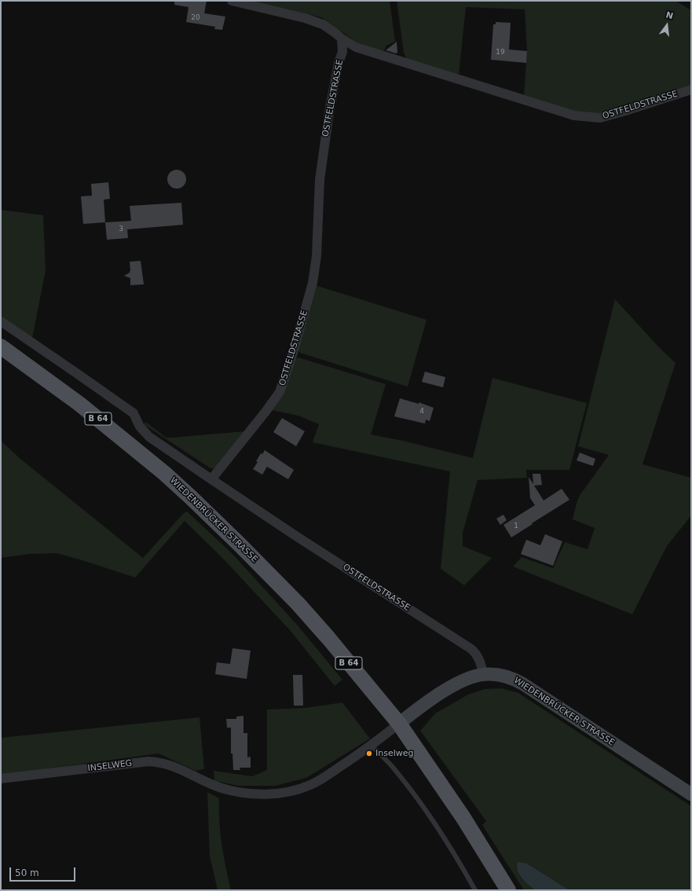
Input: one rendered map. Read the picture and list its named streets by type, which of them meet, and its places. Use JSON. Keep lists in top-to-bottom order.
{
  "streets": {
    "main road": ["B 64", "WIEDENBRÜCKER STRASSE"],
    "street": ["OSTFELDSTRASSE", "INSELWEG"]
  },
  "crossings": [
    ["OSTFELDSTRASSE", "WIEDENBRÜCKER STRASSE"],
    ["WIEDENBRÜCKER STRASSE", "INSELWEG"]
  ],
  "places": ["Inselweg"],
  "house_numbers": [
    "20",
    "19",
    "3",
    "4",
    "1"
  ],
  "scale_bar": "50 m",
  "north": "top"
}
